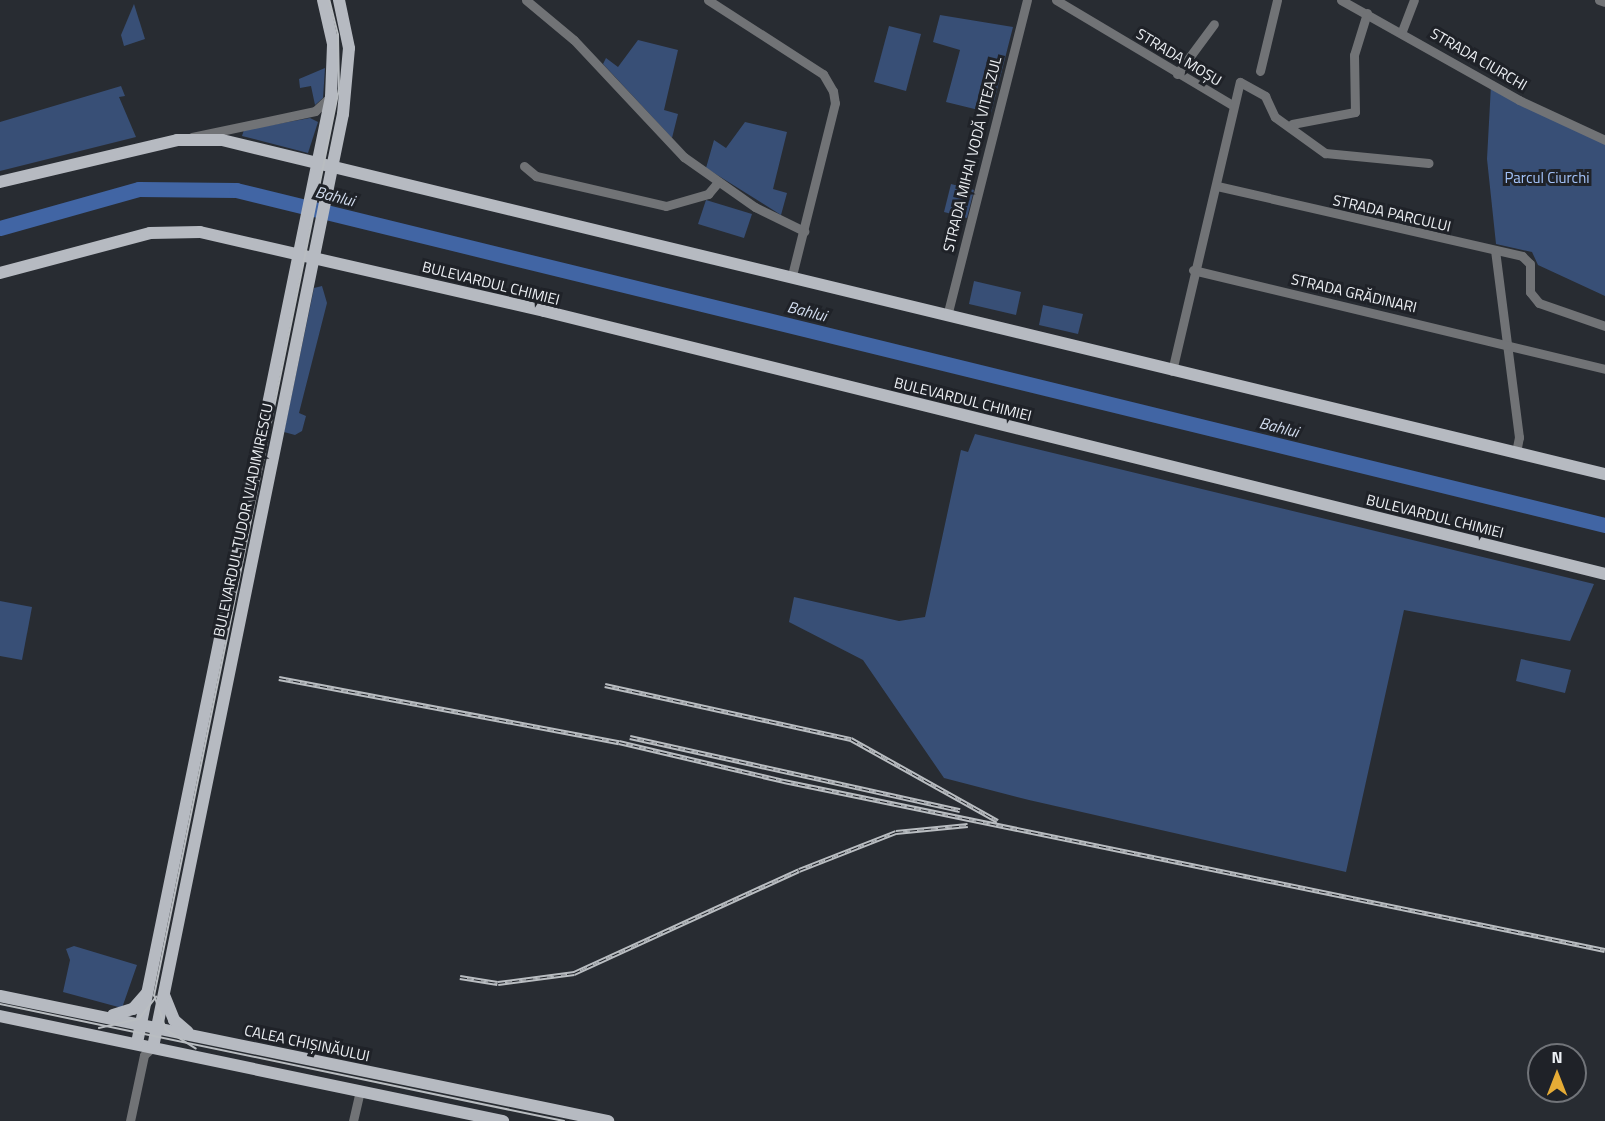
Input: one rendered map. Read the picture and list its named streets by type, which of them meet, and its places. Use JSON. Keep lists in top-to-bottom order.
{
  "streets": {
    "main road": ["BULEVARDUL CHIMIEI", "BULEVARDUL TUDOR VLADIMIRESCU", "CALEA CHIȘINĂULUI"],
    "street": [
      "STRADA MOȘU",
      "STRADA CIURCHI",
      "STRADA MIHAI VODĂ VITEAZUL",
      "STRADA PARCULUI",
      "STRADA GRĂDINARI"
    ]
  },
  "crossings": [
    ["BULEVARDUL CHIMIEI", "BULEVARDUL TUDOR VLADIMIRESCU"],
    ["BULEVARDUL TUDOR VLADIMIRESCU", "CALEA CHIȘINĂULUI"]
  ],
  "water": ["Bahlui"],
  "parks": ["Parcul Ciurchi"],
  "north": "top"
}
